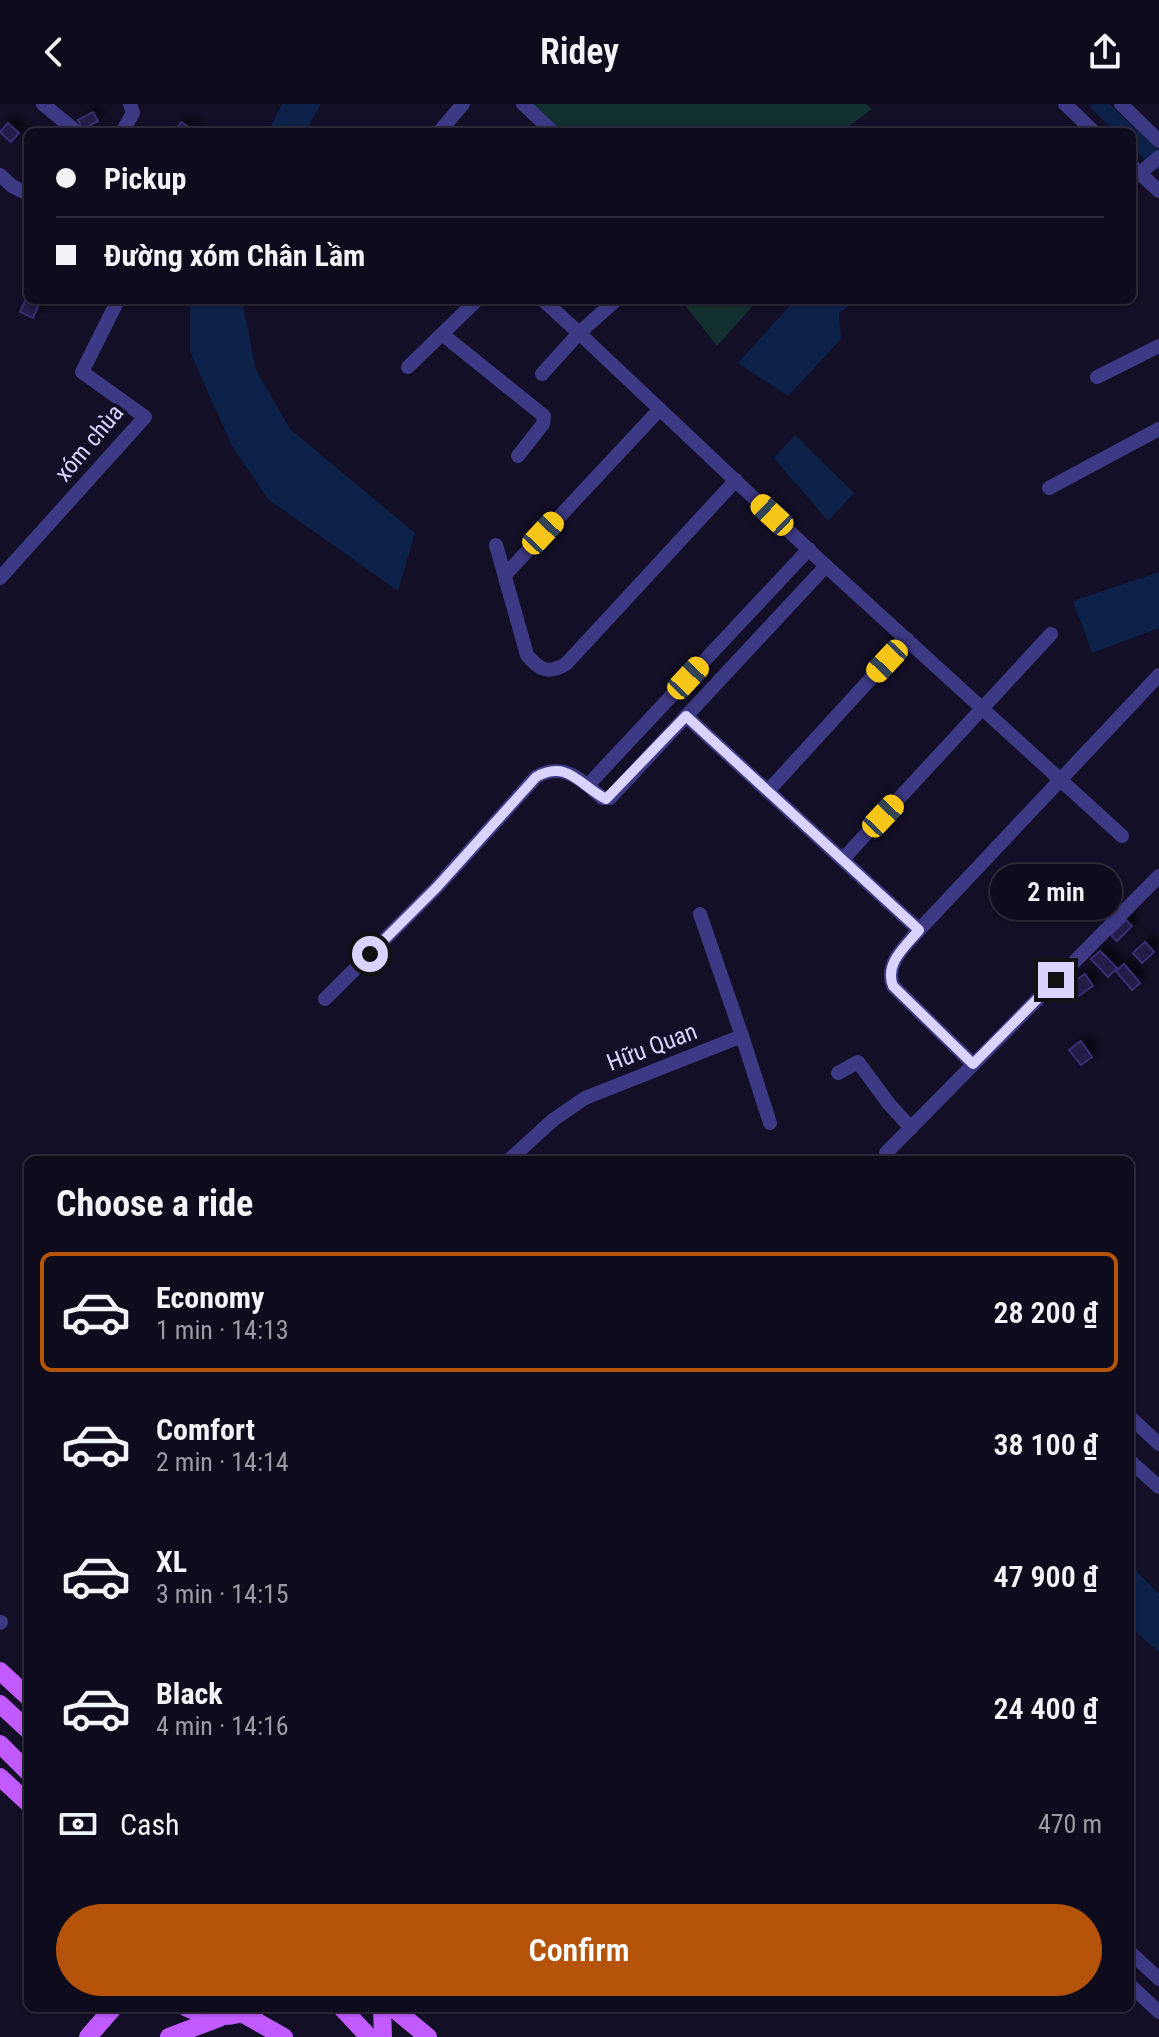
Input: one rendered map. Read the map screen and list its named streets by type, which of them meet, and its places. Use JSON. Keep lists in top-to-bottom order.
{
  "streets": {
    "street": ["xóm chùa", "Hữu Quan"]
  },
  "page": {
    "header": "Ridey",
    "banner": ["Pickup", "Đường xóm Chân Lầm"],
    "bubble": "2 min",
    "heading": "Choose a ride",
    "list": [
      {
        "name": "Economy",
        "note": "1 min · 14:13",
        "value": "28 200 ₫"
      },
      {
        "name": "Comfort",
        "note": "2 min · 14:14",
        "value": "38 100 ₫"
      },
      {
        "name": "XL",
        "note": "3 min · 14:15",
        "value": "47 900 ₫"
      },
      {
        "name": "Black",
        "note": "4 min · 14:16",
        "value": "24 400 ₫"
      }
    ],
    "pay": ["Cash", "470 m"],
    "buttons": "Confirm"
  }
}
